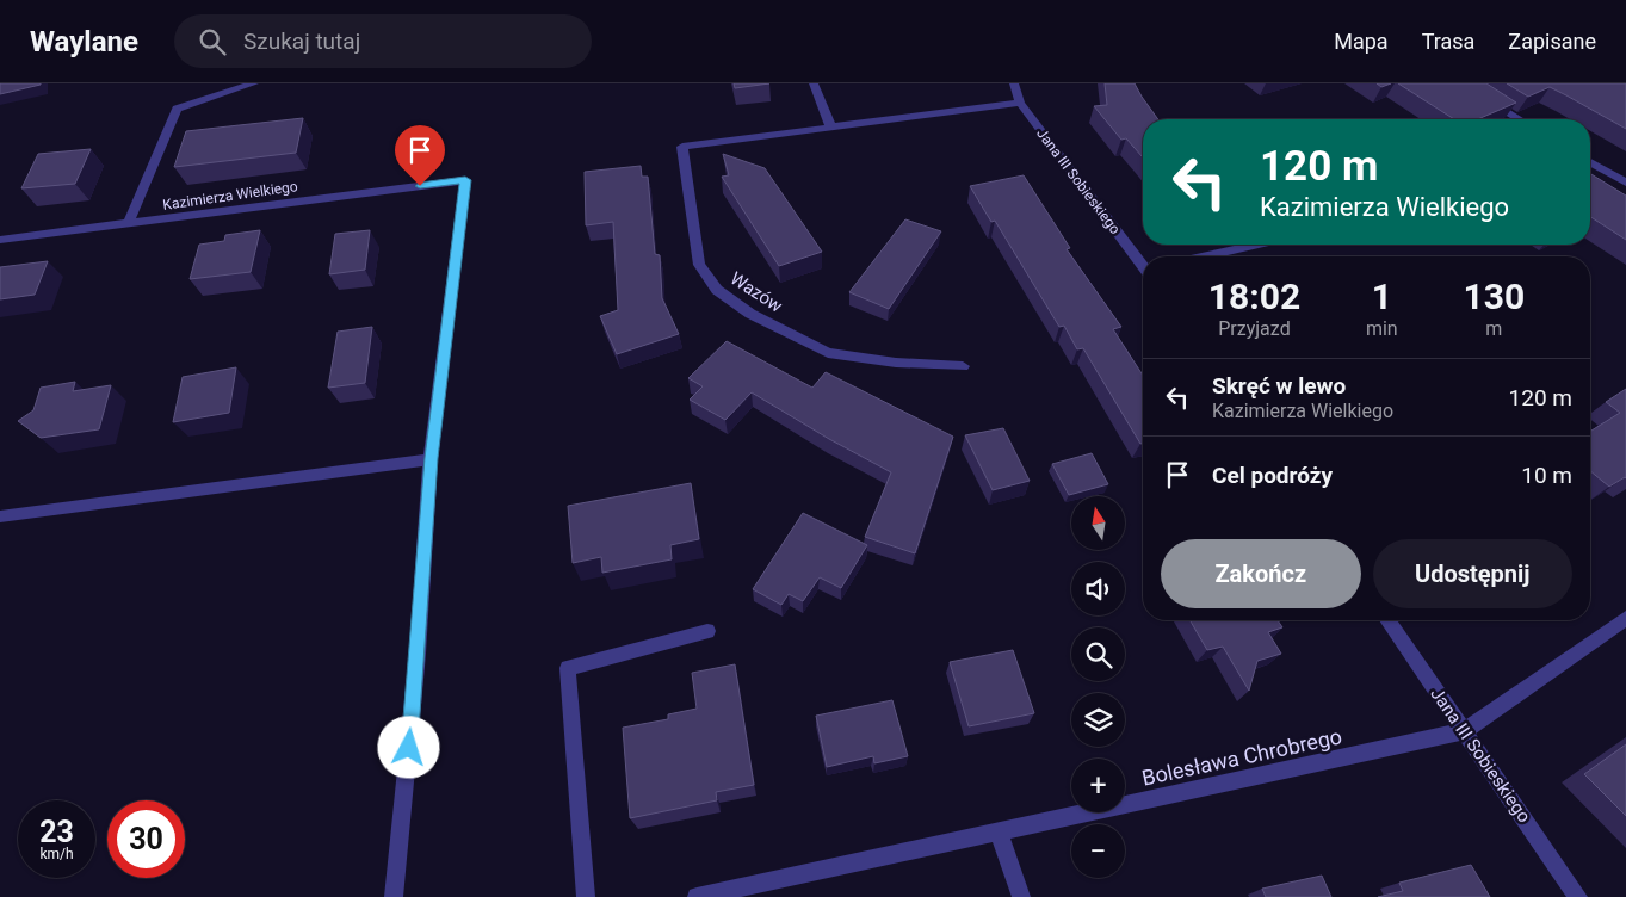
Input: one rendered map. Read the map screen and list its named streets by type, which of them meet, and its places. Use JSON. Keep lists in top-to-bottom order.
{
  "streets": {
    "street": [
      "Jana III Sobieskiego",
      "Kazimierza Wielkiego",
      "Wazów",
      "Bolesława Chrobrego"
    ]
  },
  "crossings": [
    ["Jana III Sobieskiego", "Wazów"],
    ["Jana III Sobieskiego", "Bolesława Chrobrego"]
  ],
  "north": "top",
  "page": {
    "header": "Waylane",
    "search": "Szukaj tutaj",
    "nav": ["Mapa", "Trasa", "Zapisane"],
    "turn": ["120 m", "Kazimierza Wielkiego"],
    "eta": [
      "18:02",
      "Przyjazd",
      "1",
      "min",
      "130",
      "m"
    ],
    "list": [
      {
        "name": "Skręć w lewo",
        "note": "Kazimierza Wielkiego",
        "value": "120 m"
      },
      {
        "name": "Cel podróży",
        "value": "10 m"
      }
    ],
    "map_buttons": ["+", "−"],
    "buttons": ["Zakończ", "Udostępnij"],
    "speed": "23 km/h",
    "limit": "30"
  }
}
